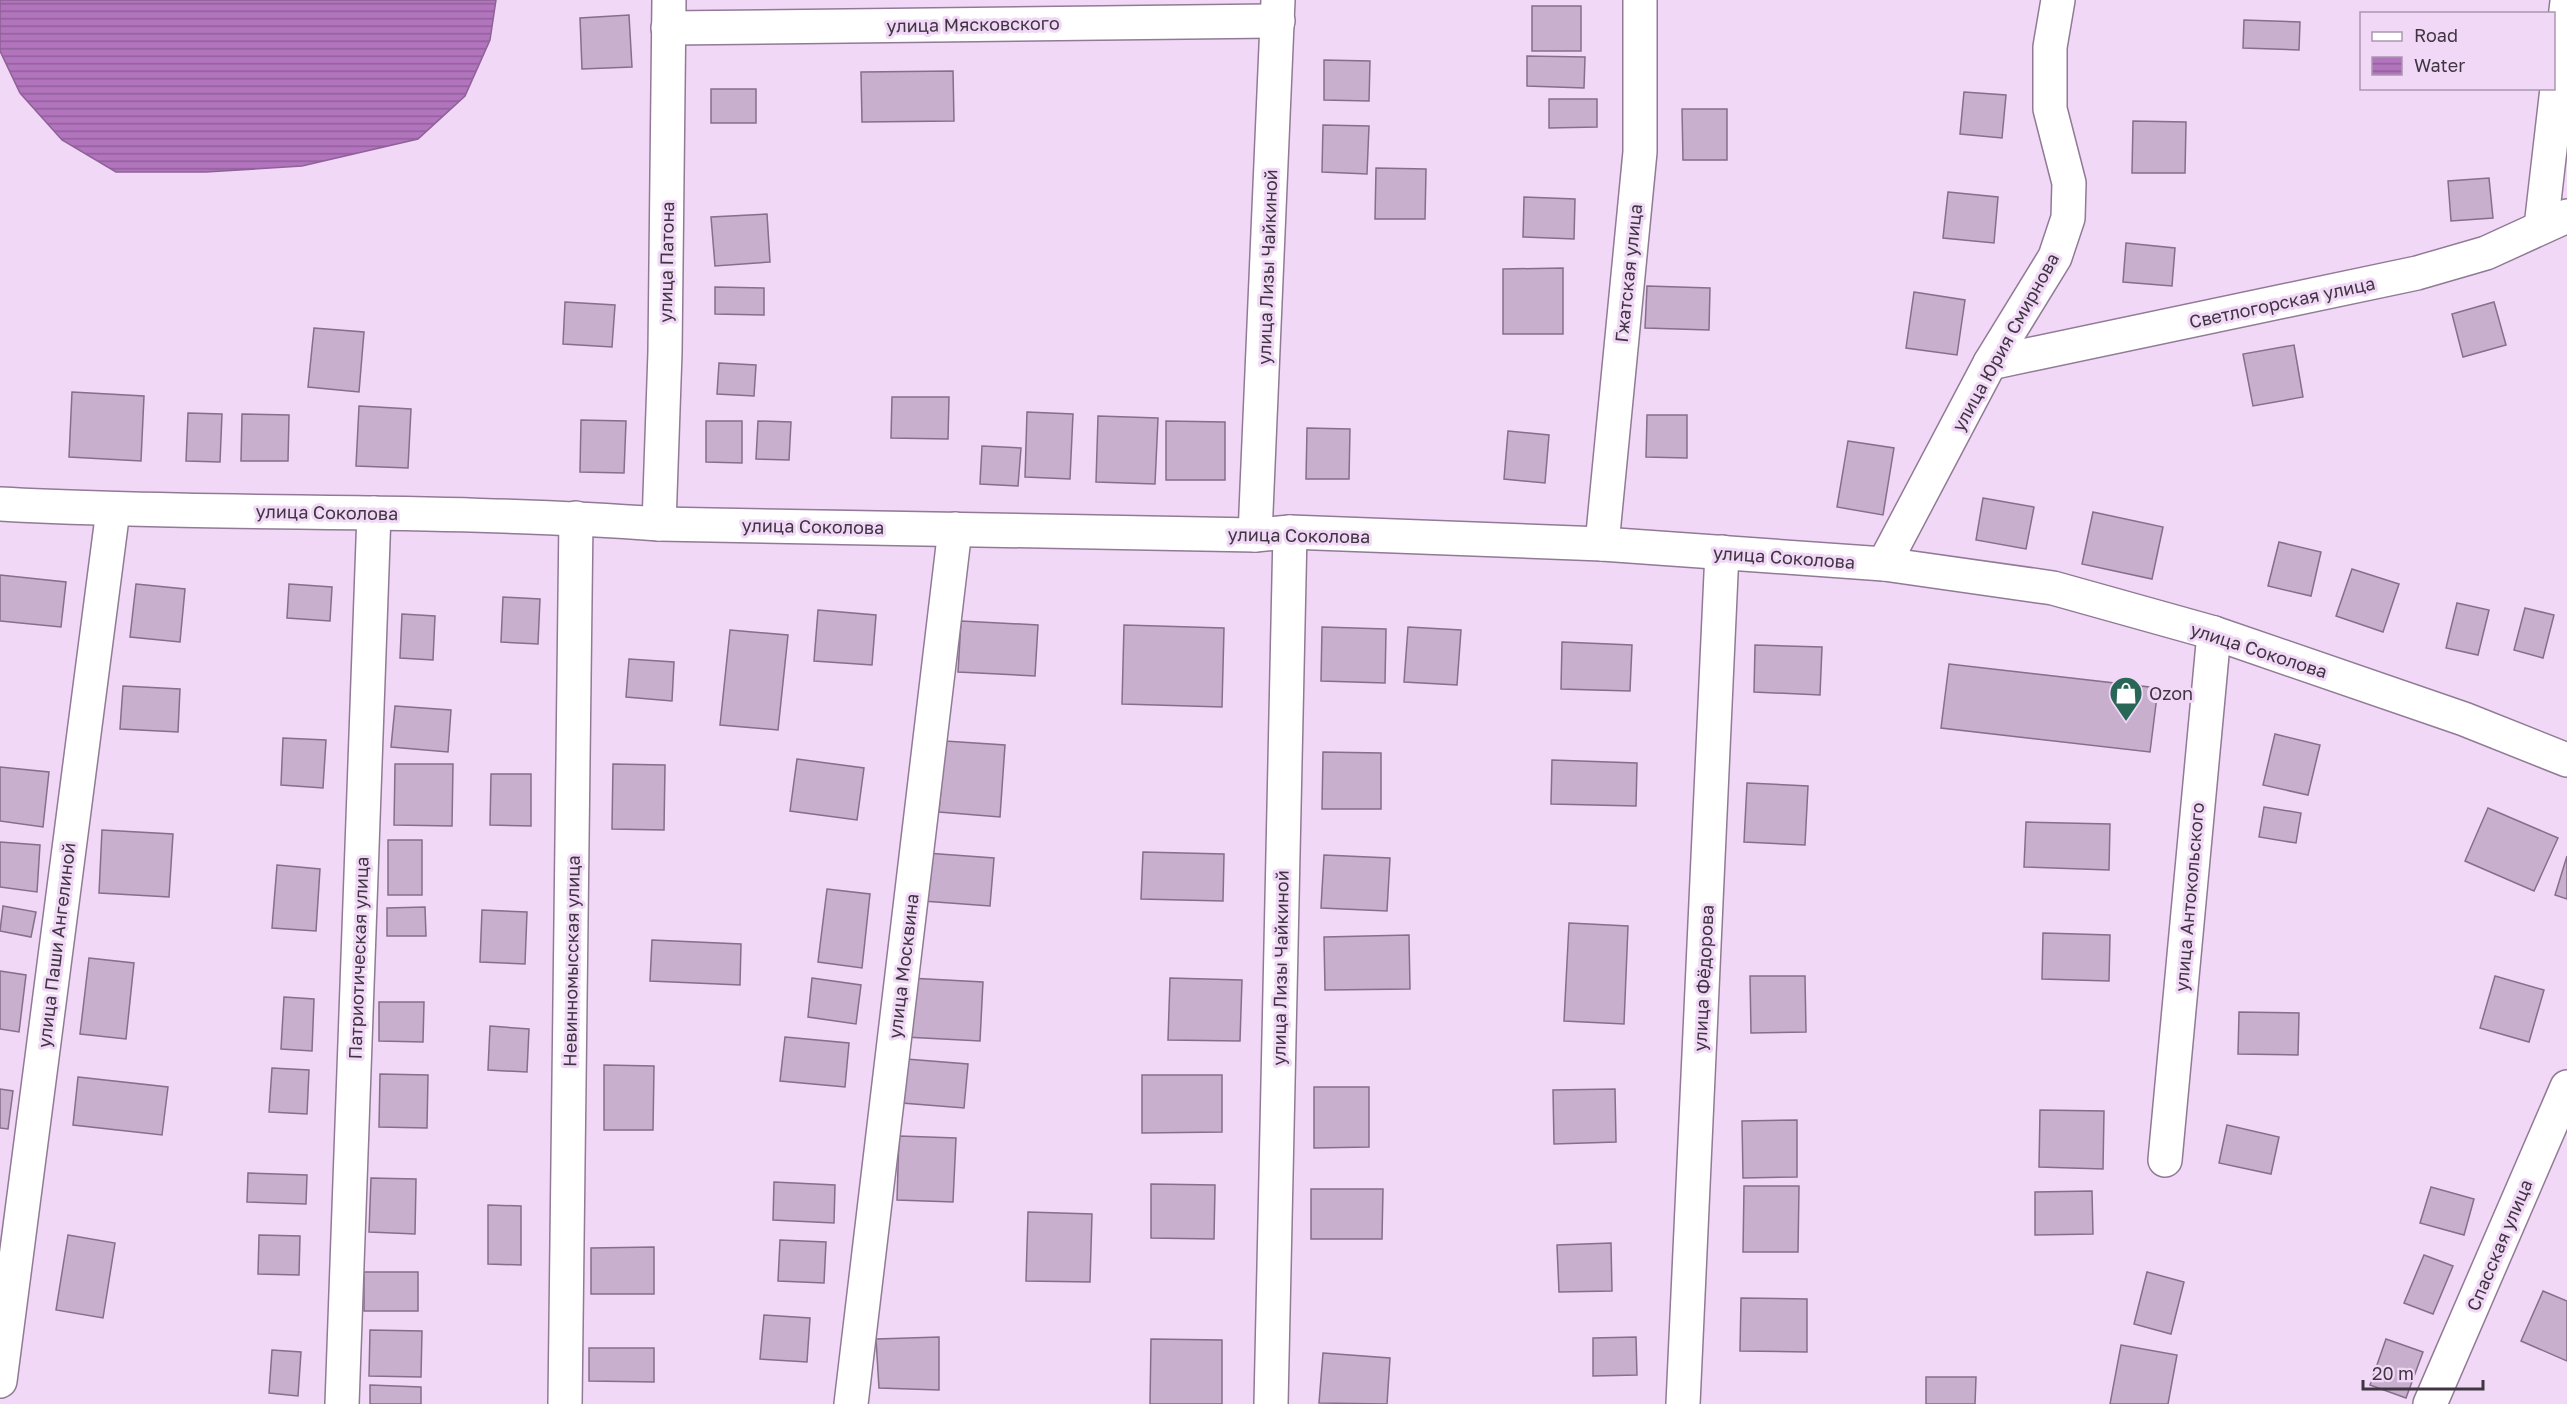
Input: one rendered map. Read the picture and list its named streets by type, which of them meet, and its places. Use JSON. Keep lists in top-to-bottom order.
{
  "streets": {
    "street": [
      "улица Мясковского",
      "улица Патона",
      "улица Лизы Чайкиной",
      "Гжатская улица",
      "Светлогорская улица",
      "улица Юрия Смирнова",
      "улица Соколова",
      "улица Антокольского",
      "улица Паши Ангелиной",
      "Патриотическая улица",
      "Невинномысская улица",
      "улица Москвина",
      "улица Фёдорова",
      "Спасская улица"
    ]
  },
  "crossings": [
    ["улица Мясковского", "улица Патона"],
    ["улица Мясковского", "улица Лизы Чайкиной"],
    ["улица Патона", "улица Соколова"],
    ["улица Лизы Чайкиной", "улица Соколова"],
    ["Гжатская улица", "улица Соколова"],
    ["Светлогорская улица", "улица Юрия Смирнова"],
    ["улица Юрия Смирнова", "улица Соколова"],
    ["улица Соколова", "улица Антокольского"],
    ["улица Соколова", "улица Паши Ангелиной"],
    ["улица Соколова", "Патриотическая улица"],
    ["улица Соколова", "Невинномысская улица"],
    ["улица Соколова", "улица Москвина"],
    ["улица Соколова", "улица Фёдорова"]
  ],
  "places": {
    "shop": ["Ozon"]
  },
  "legend": ["Road", "Water"],
  "scale_bar": "20 m"
}
